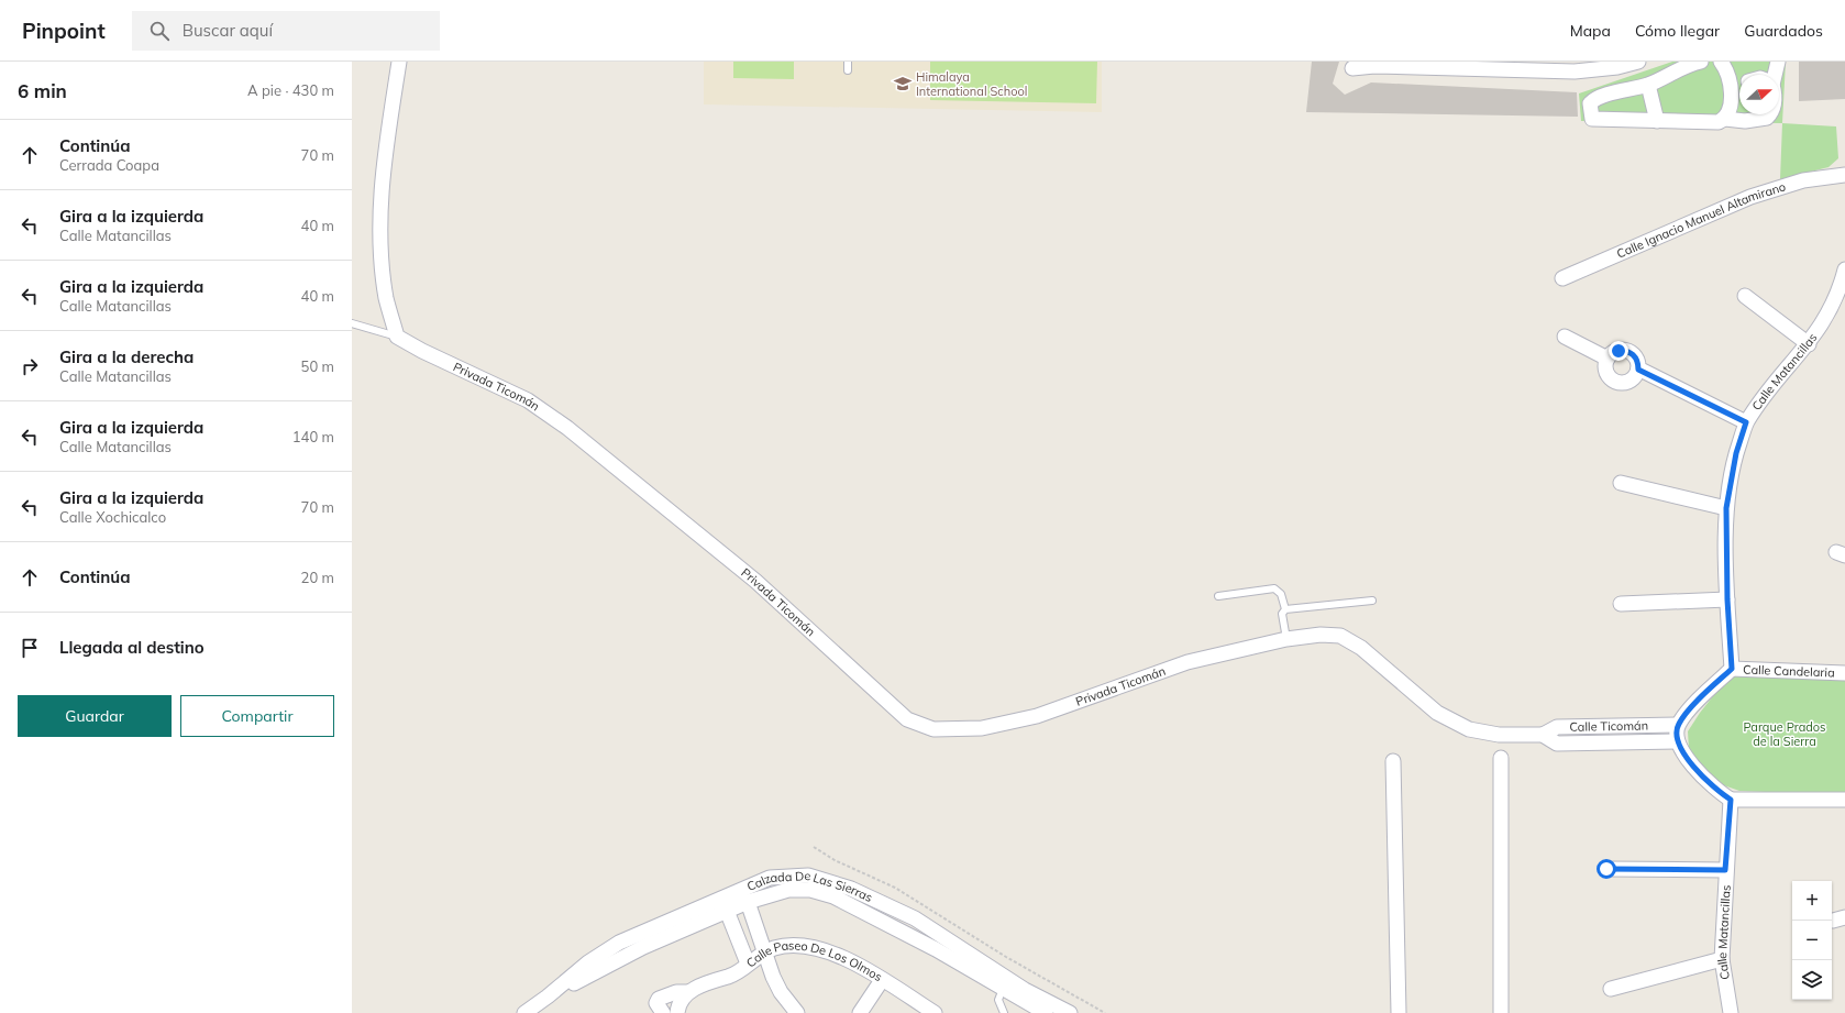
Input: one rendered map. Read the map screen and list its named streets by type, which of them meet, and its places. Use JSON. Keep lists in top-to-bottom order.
{
  "streets": {
    "street": [
      "Calle Ignacio Manuel Altamirano",
      "Calle Matancillas",
      "Privada Ticomán",
      "Calle Candelaria",
      "Calle Ticomán",
      "Calzada De Las Sierras",
      "Calle Paseo De Los Olmos"
    ]
  },
  "crossings": [
    ["Calle Matancillas", "Calle Candelaria"],
    ["Privada Ticomán", "Calle Ticomán"]
  ],
  "parks": ["Parque Prados de la Sierra"],
  "places": {
    "school or university": ["Himalaya International School"]
  },
  "north": "right",
  "page": {
    "header": "Pinpoint",
    "search": "Buscar aquí",
    "nav": ["Mapa", "Cómo llegar", "Guardados"],
    "heading": ["6 min", "A pie · 430 m"],
    "list": [
      ["Continúa", "Cerrada Coapa", "70 m"],
      ["Gira a la izquierda", "Calle Matancillas", "40 m"],
      ["Gira a la izquierda", "Calle Matancillas", "40 m"],
      ["Gira a la derecha", "Calle Matancillas", "50 m"],
      ["Gira a la izquierda", "Calle Matancillas", "140 m"],
      ["Gira a la izquierda", "Calle Xochicalco", "70 m"],
      ["Continúa", "20 m"],
      "Llegada al destino"
    ],
    "buttons": ["Guardar", "Compartir"],
    "map_buttons": ["+", "−"]
  }
}
